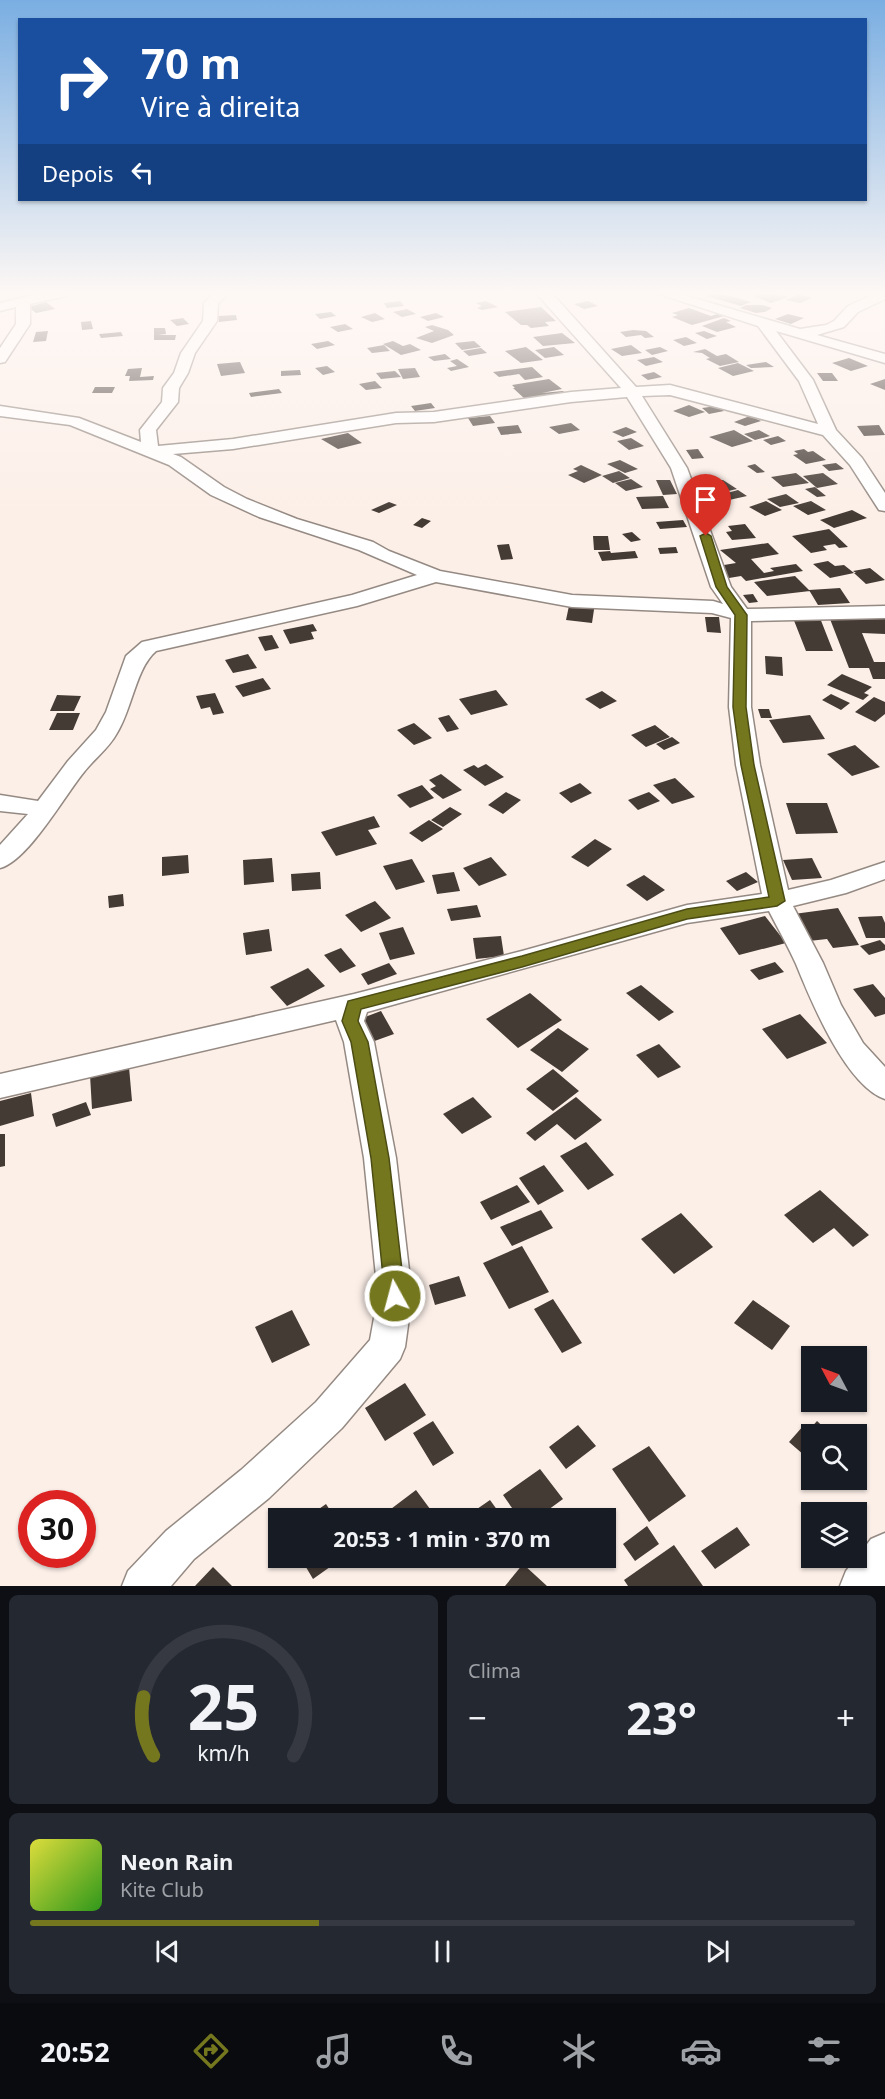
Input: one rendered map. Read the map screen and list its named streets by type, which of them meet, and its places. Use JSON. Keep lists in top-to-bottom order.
{
  "north": "top left",
  "page": {
    "turn": ["70 m", "Vire à direita"],
    "then": "Depois",
    "limit": "30",
    "trip": "20:53 · 1 min · 370 m",
    "tile": "Clima",
    "heat": ["−", "23°", "+"],
    "song": ["Neon Rain", "Kite Club"],
    "tabs": "20:52",
    "gauge": ["25", "km/h"]
  }
}
